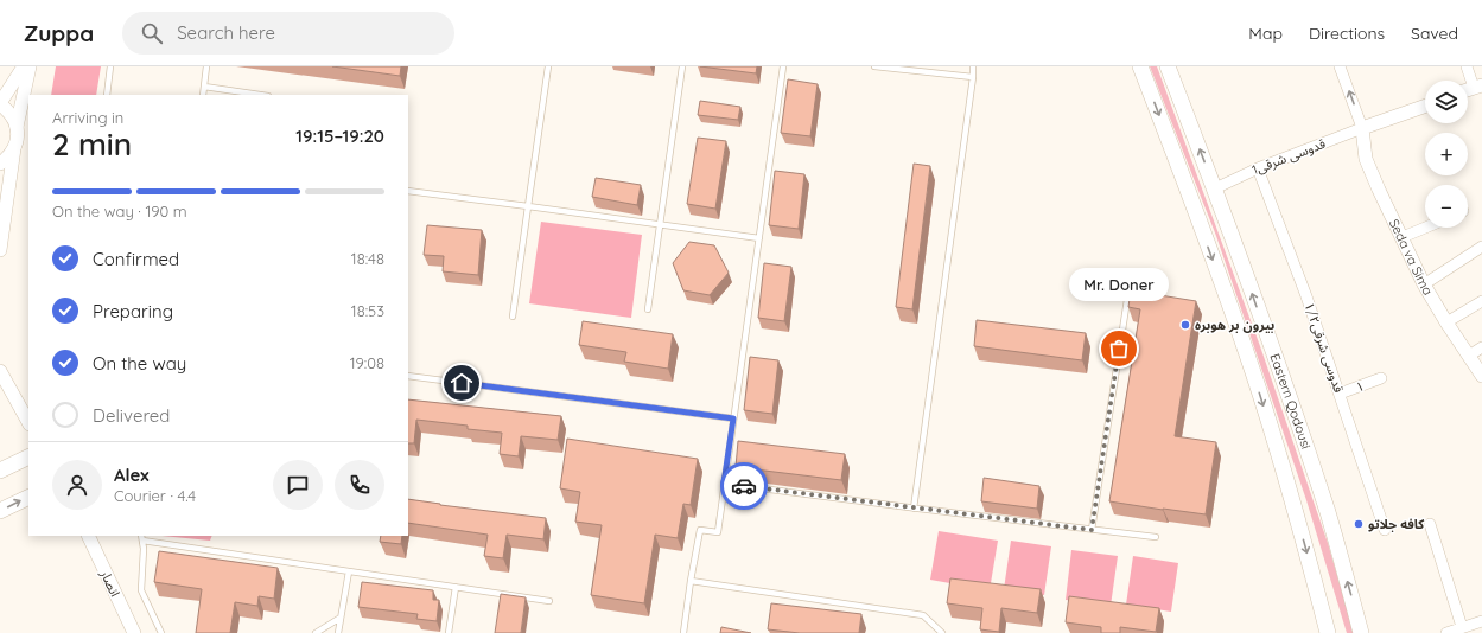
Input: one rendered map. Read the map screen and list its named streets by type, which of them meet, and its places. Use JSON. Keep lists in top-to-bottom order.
{
  "streets": {
    "main road": ["Eastern Qodousi"],
    "street": [
      "1قدوسی شرقی",
      "Seda va Sima",
      "قدوسی شرقی۱/۲",
      "۱",
      "انصار"
    ]
  },
  "crossings": [
    ["1قدوسی شرقی", "Seda va Sima"],
    ["1قدوسی شرقی", "قدوسی شرقی۱/۲"],
    ["1قدوسی شرقی", "Eastern Qodousi"],
    ["قدوسی شرقی۱/۲", "۱"]
  ],
  "places": ["بیرون بر هوبره", "Mr. Doner", "کافه جلاتو"],
  "page": {
    "header": "Zuppa",
    "search": "Search here",
    "nav": ["Map", "Directions", "Saved"],
    "map_buttons": ["+", "−"],
    "heading": ["2 min", "Arriving in", "19:15–19:20"],
    "panel": ["Alex", "Courier · 4.4"],
    "bar": "On the way · 190 m",
    "list": [
      ["Confirmed", "18:48"],
      ["Preparing", "18:53"],
      ["On the way", "19:08"],
      "Delivered"
    ],
    "bubble": "Mr. Doner"
  }
}
